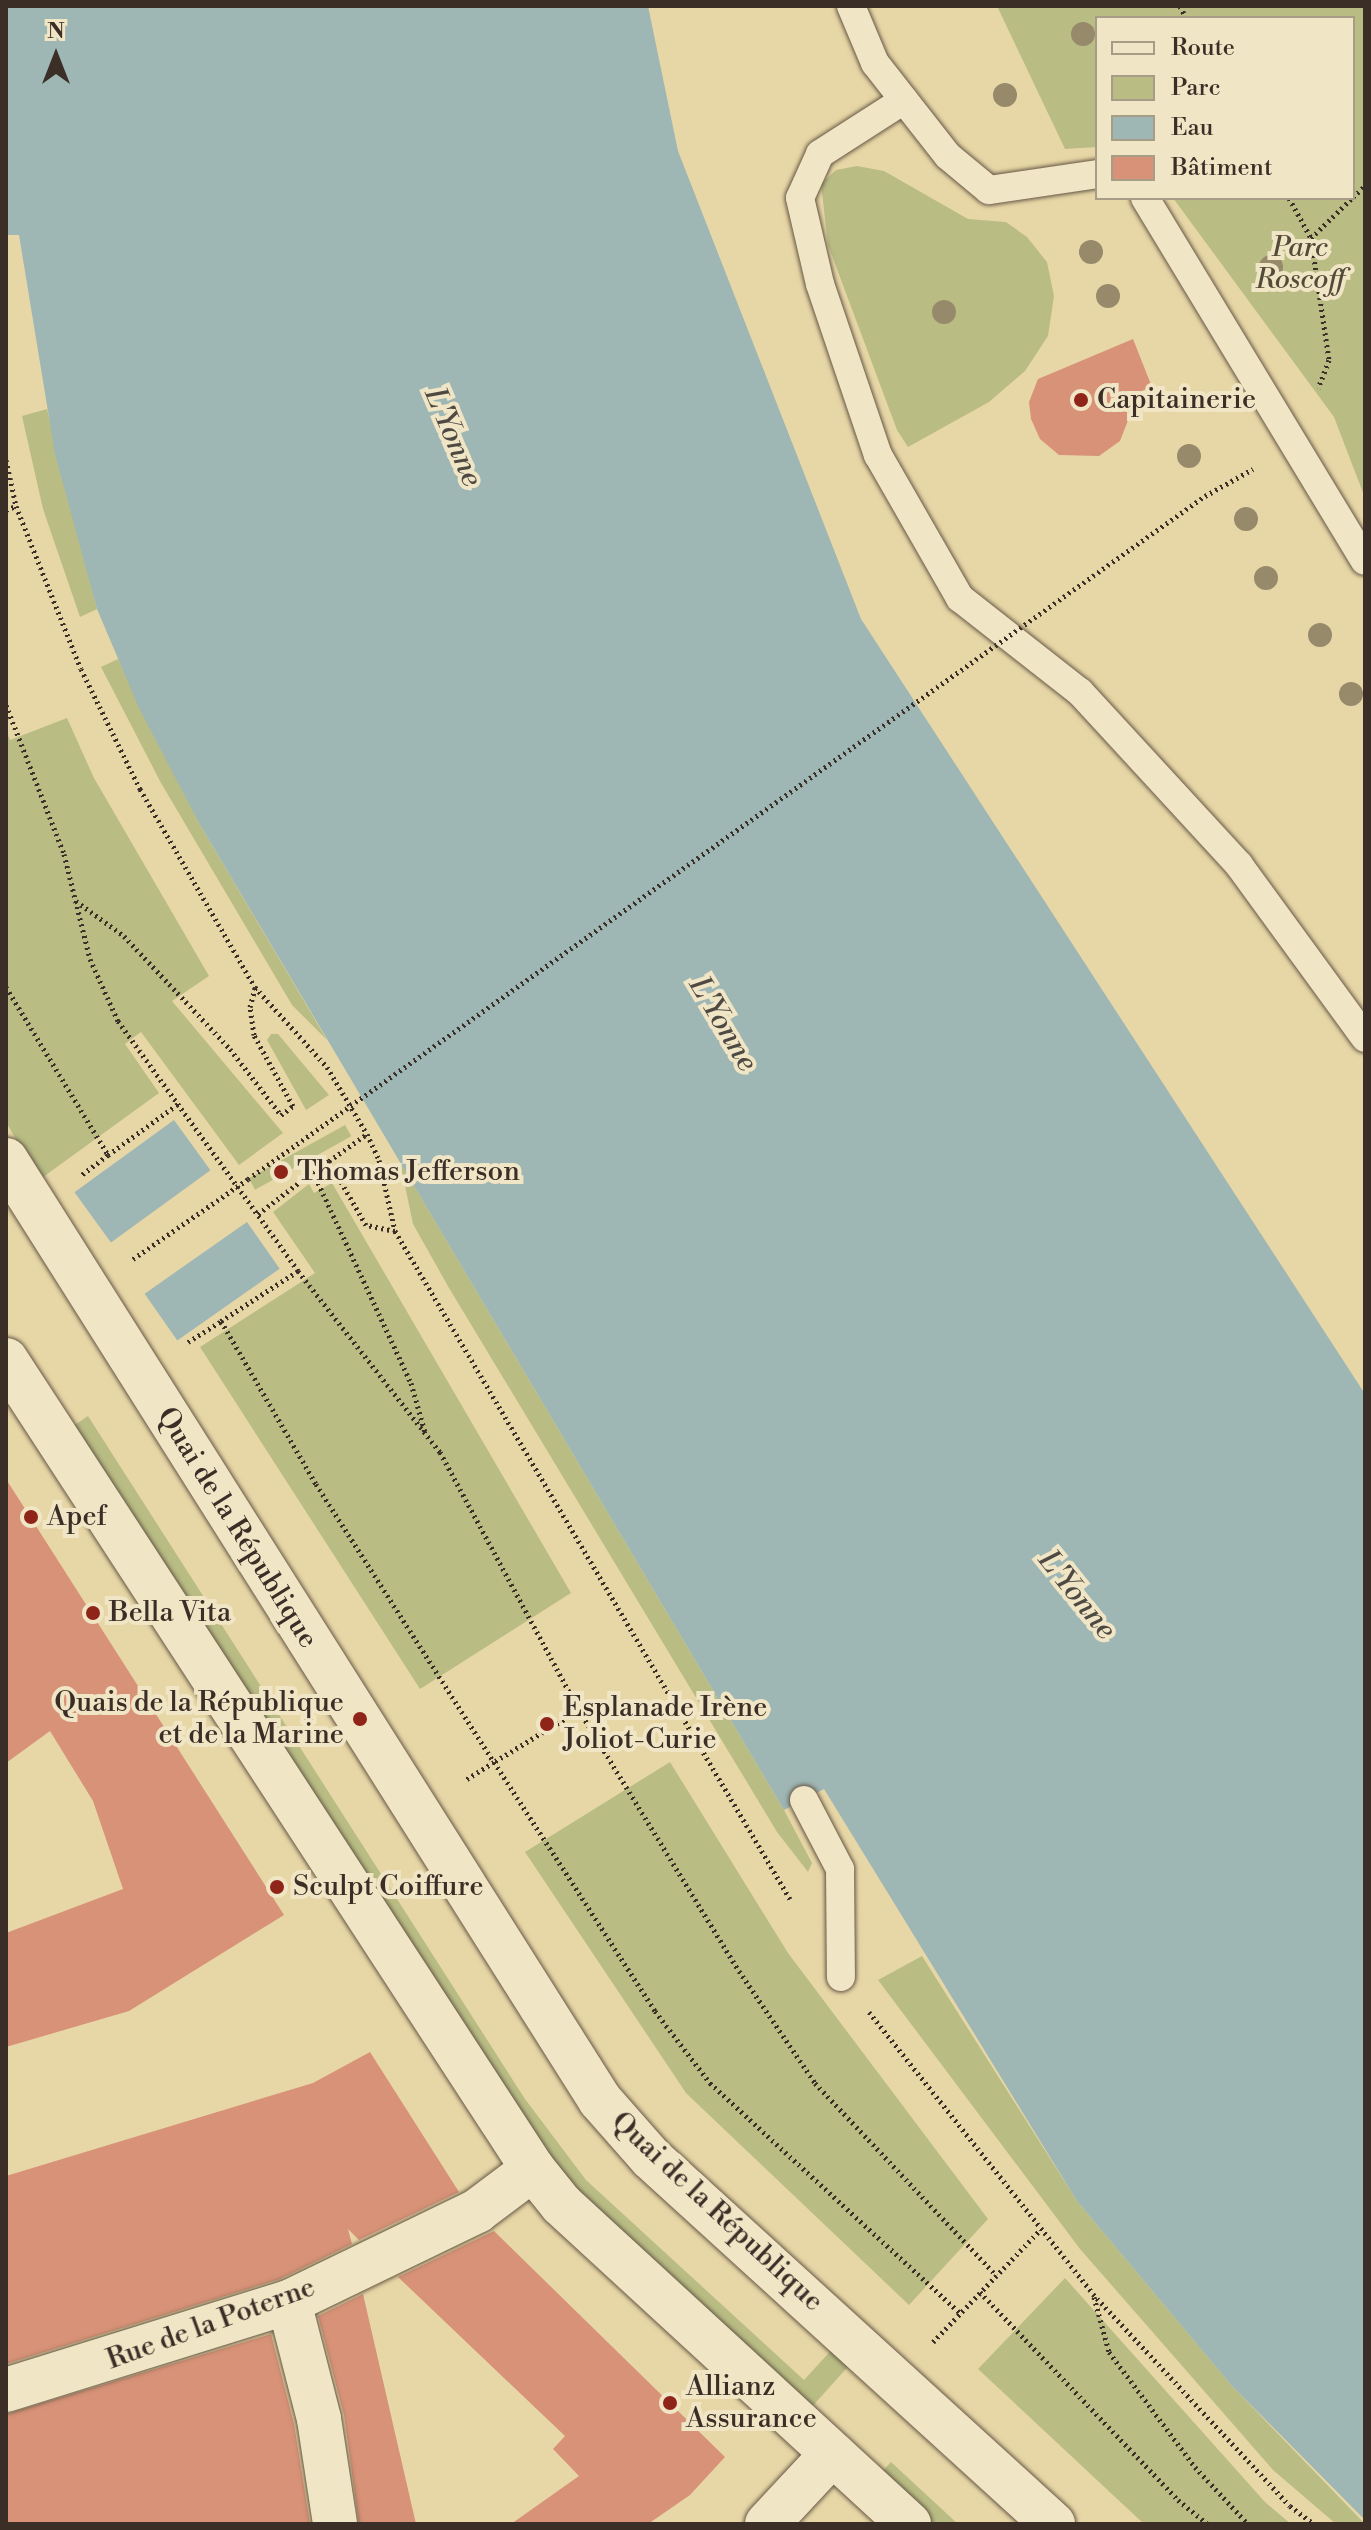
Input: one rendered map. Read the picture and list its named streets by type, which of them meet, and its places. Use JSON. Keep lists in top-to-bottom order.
{
  "streets": {
    "street": ["Quai de la République", "Rue de la Poterne"]
  },
  "water": ["L'Yonne"],
  "parks": ["Parc Roscoff"],
  "places": [
    "Capitainerie",
    "Thomas Jefferson",
    "Apef",
    "Bella Vita",
    "Quais de la République et de la Marine",
    "Esplanade Irène Joliot-Curie",
    "Sculpt Coiffure",
    "Allianz Assurance"
  ],
  "legend": [
    "Route",
    "Parc",
    "Eau",
    "Bâtiment"
  ],
  "north": "top"
}
